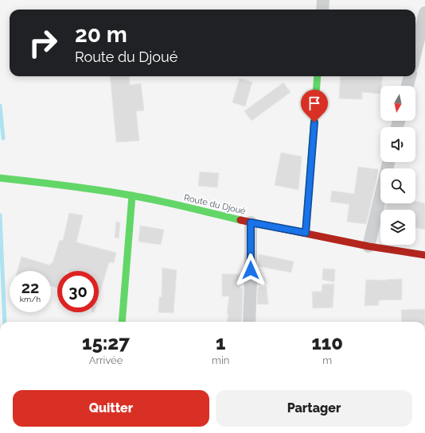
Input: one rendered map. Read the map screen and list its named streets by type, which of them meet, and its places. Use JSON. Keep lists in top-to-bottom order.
{
  "streets": {
    "main road": ["Route du Djoué"]
  },
  "north": "bottom",
  "page": {
    "turn": ["20 m", "Route du Djoué"],
    "speed": "22 km/h",
    "limit": "30",
    "eta": [
      "15:27",
      "Arrivée",
      "1",
      "min",
      "110",
      "m"
    ],
    "buttons": ["Quitter", "Partager"]
  }
}
